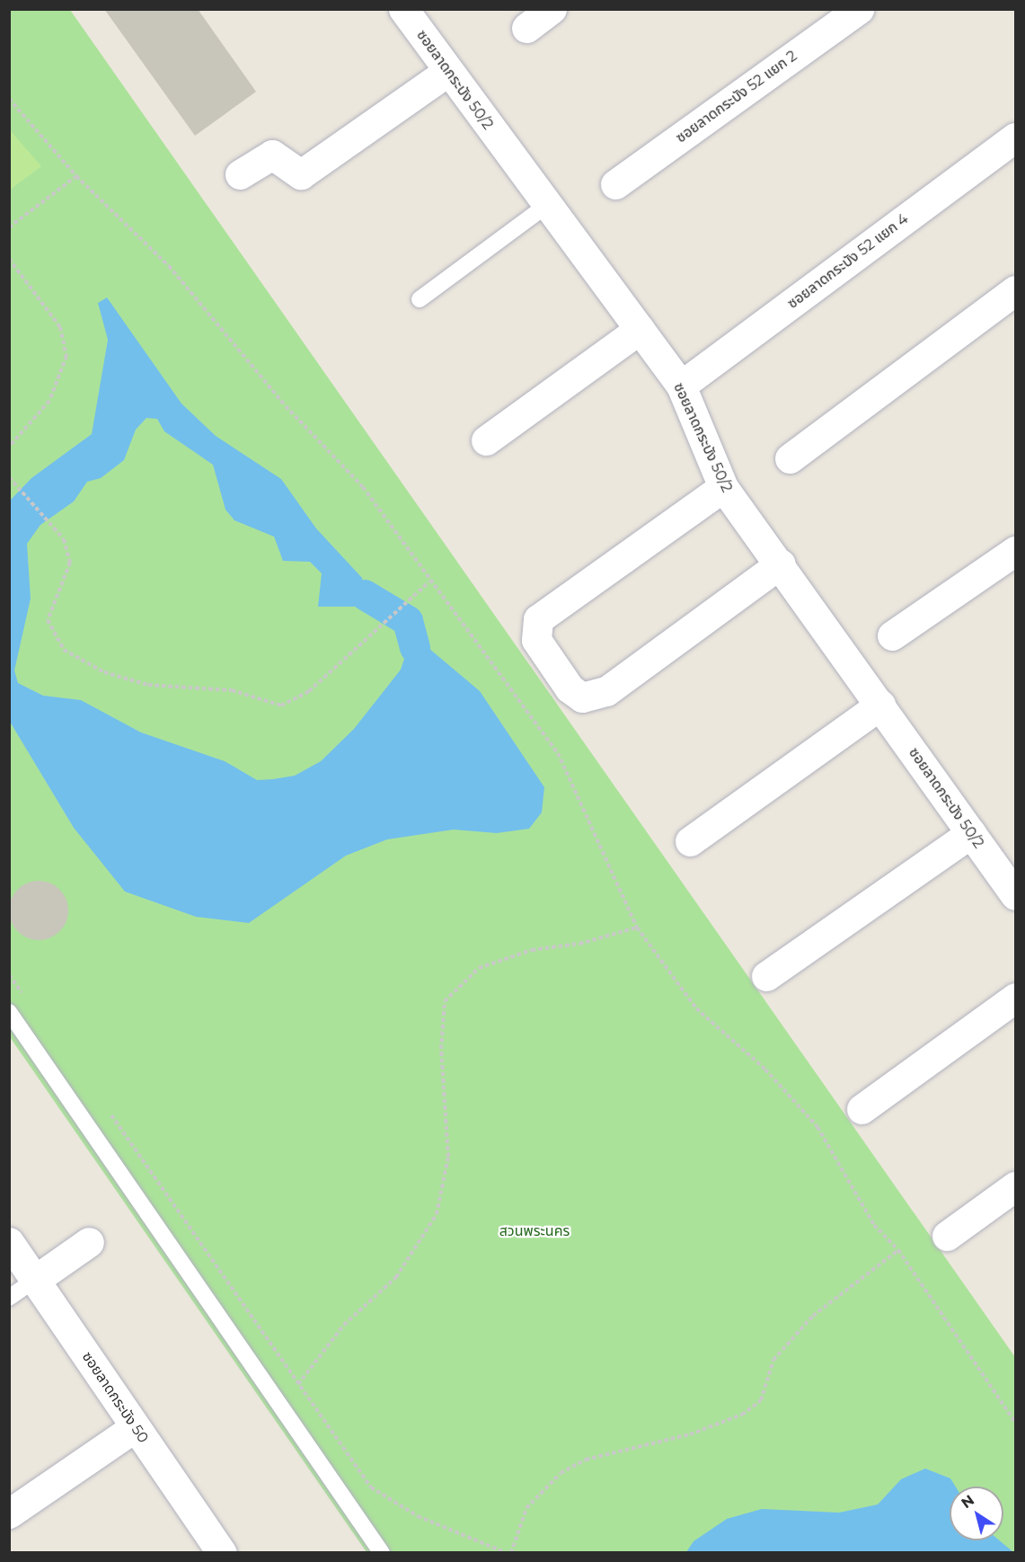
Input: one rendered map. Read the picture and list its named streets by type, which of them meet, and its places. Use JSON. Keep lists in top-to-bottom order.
{
  "streets": {
    "street": [
      "ซอยลาดกระบัง 50/2",
      "ซอยลาดกระบัง 52 แยก 2",
      "ซอยลาดกระบัง 52 แยก 4",
      "ซอยลาดกระบัง 50"
    ]
  },
  "crossings": [
    ["ซอยลาดกระบัง 50/2", "ซอยลาดกระบัง 52 แยก 4"]
  ],
  "parks": ["สวนพระนคร"],
  "north": "top left"
}
